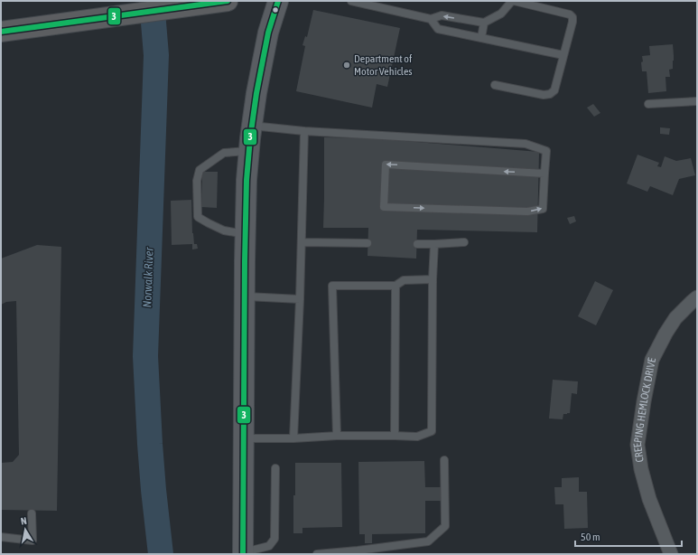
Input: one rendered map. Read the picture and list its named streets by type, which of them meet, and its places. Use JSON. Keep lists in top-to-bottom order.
{
  "streets": {
    "street": ["CREEPING HEMLOCK DRIVE"]
  },
  "water": ["Norwalk River"],
  "places": ["Department of Motor Vehicles"],
  "lines": ["transit line 3"],
  "scale_bar": "50 m",
  "north": "top"
}
